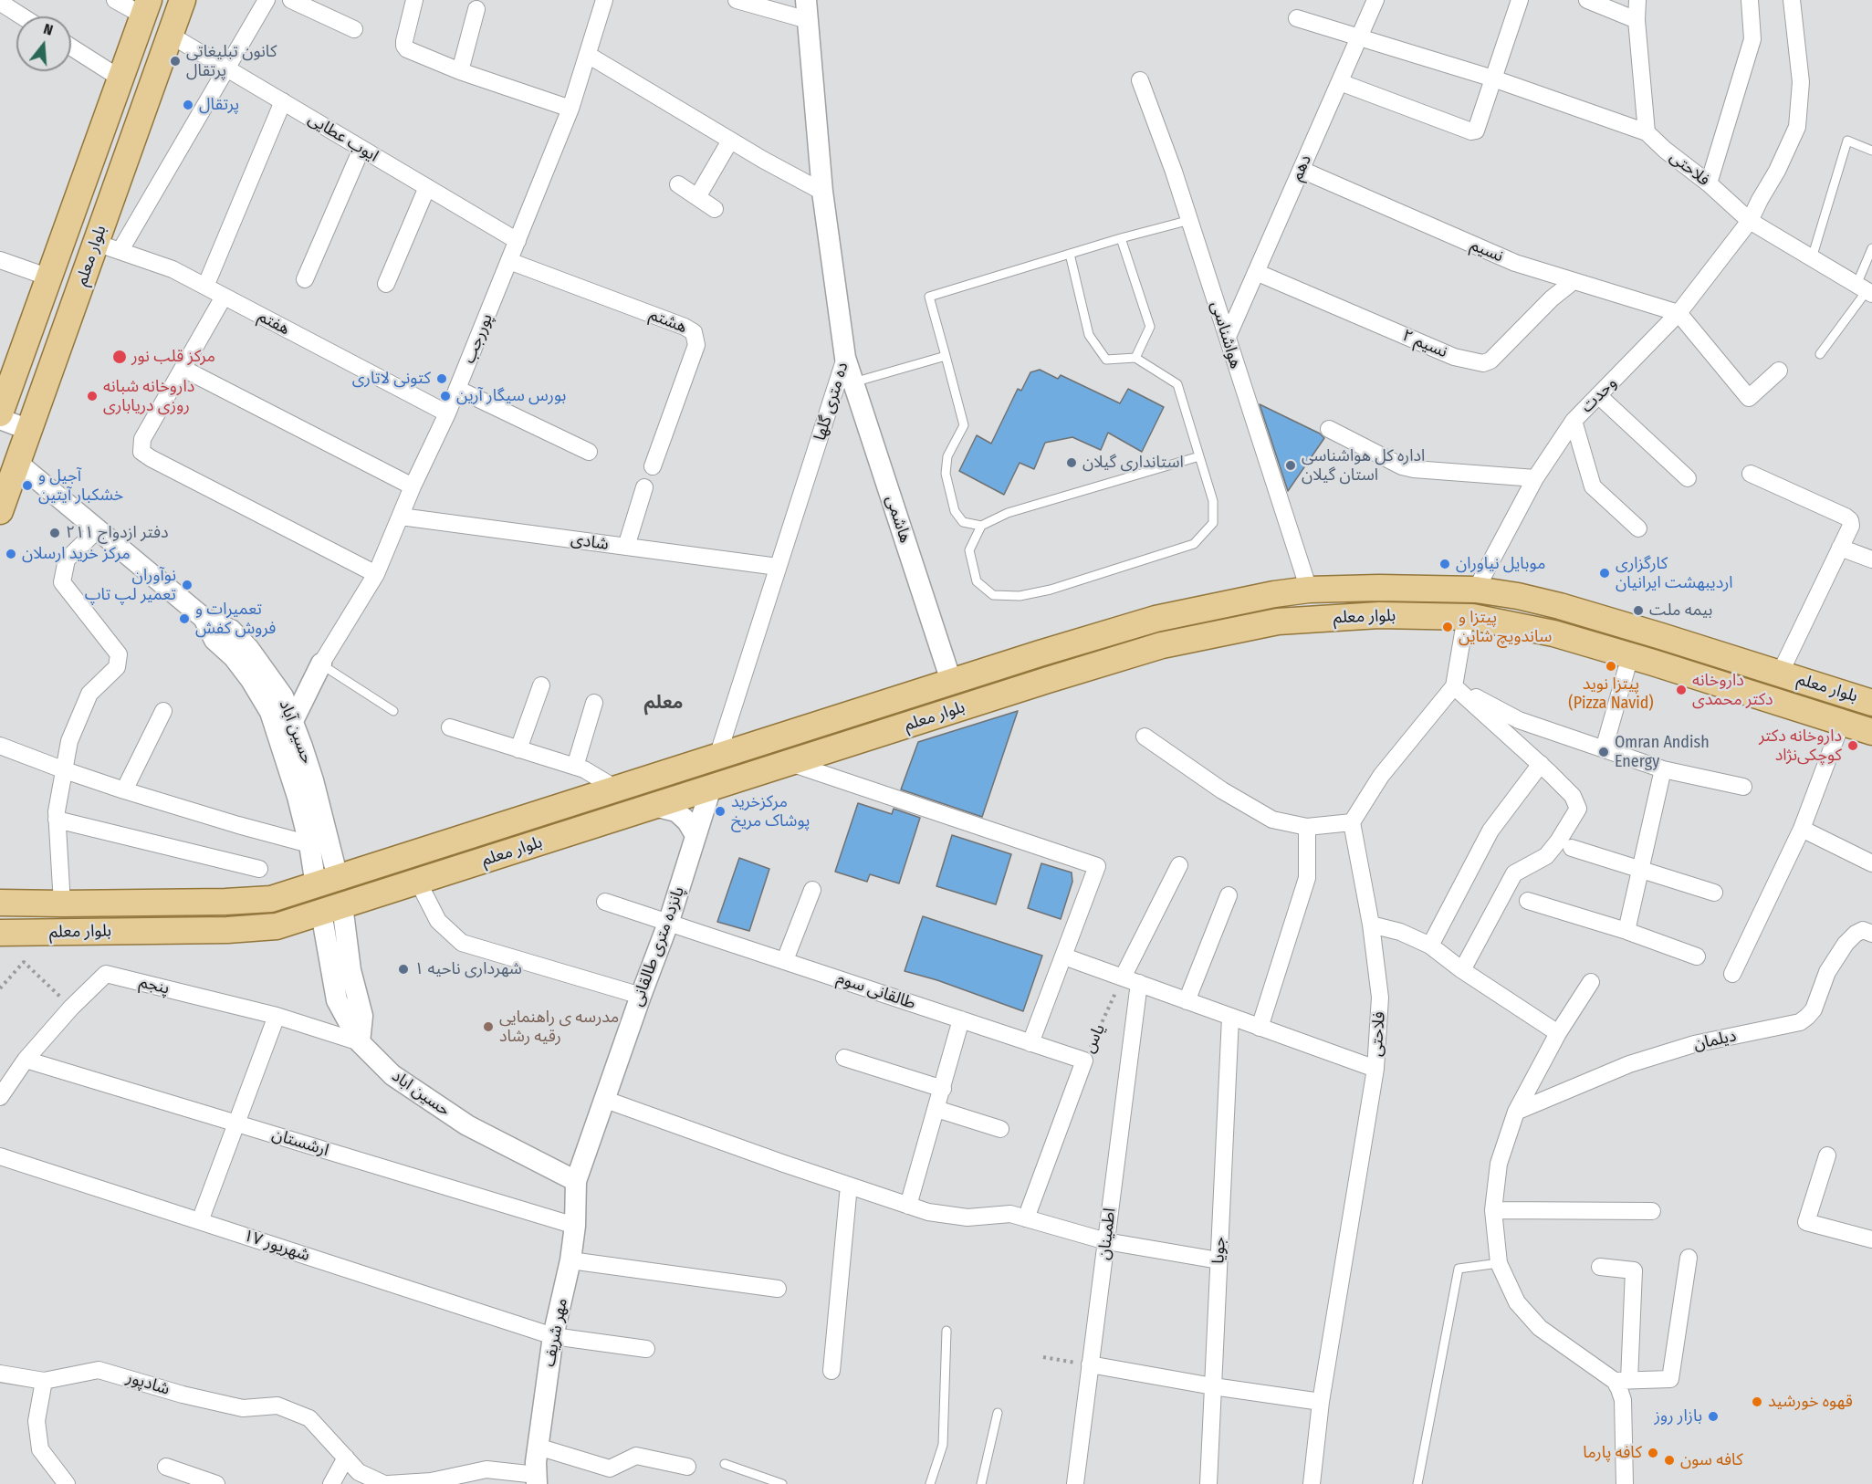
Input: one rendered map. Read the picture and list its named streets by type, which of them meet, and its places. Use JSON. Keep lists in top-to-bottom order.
{
  "streets": {
    "main road": ["بلوار معلم"],
    "street": [
      "ایوب عطایی",
      "دهم",
      "فلاحتی",
      "نسیم",
      "هشتم",
      "هفتم",
      "هواشناسی",
      "پوررجب",
      "نسیم ٢",
      "وحدت",
      "ده متری گلها",
      "هاشمی",
      "شادی",
      "حسین آباد",
      "پانزده متری طالقانی",
      "پنجم",
      "طالقانی سوم",
      "یاس",
      "دیلمان",
      "حسین اباد",
      "ارشستان",
      "اطمینان",
      "۱۷ شهریور",
      "جویا",
      "مهر شریف",
      "شادپور"
    ]
  },
  "crossings": [
    ["ایوب عطایی", "بلوار معلم"],
    ["ایوب عطایی", "پوررجب"],
    ["دهم", "نسیم"],
    ["دهم", "هواشناسی"],
    ["دهم", "نسیم ٢"],
    ["فلاحتی", "وحدت"],
    ["نسیم", "نسیم ٢"],
    ["نسیم", "وحدت"],
    ["بلوار معلم", "هفتم"],
    ["بلوار معلم", "هواشناسی"],
    ["بلوار معلم", "وحدت"],
    ["بلوار معلم", "ده متری گلها"],
    ["بلوار معلم", "هاشمی"],
    ["بلوار معلم", "حسین آباد"],
    ["بلوار معلم", "پانزده متری طالقانی"],
    ["بلوار معلم", "حسین اباد"],
    ["هشتم", "پوررجب"],
    ["هفتم", "پوررجب"],
    ["پوررجب", "شادی"],
    ["پوررجب", "حسین آباد"],
    ["ده متری گلها", "هاشمی"],
    ["ده متری گلها", "شادی"],
    ["پانزده متری طالقانی", "طالقانی سوم"],
    ["پانزده متری طالقانی", "حسین اباد"],
    ["پانزده متری طالقانی", "مهر شریف"],
    ["پنجم", "حسین اباد"],
    ["پنجم", "ارشستان"],
    ["طالقانی سوم", "یاس"],
    ["حسین اباد", "مهر شریف"],
    ["ارشستان", "مهر شریف"],
    ["۱۷ شهریور", "مهر شریف"]
  ],
  "districts": ["معلم"],
  "places": [
    "کانون تبلیغاتی پرتقال",
    "پرتقال",
    "مرکز قلب نور",
    "کتونی لاتاری",
    "داروخانه شبانه روزی دریاباری",
    "بورس سیگار آرین",
    "استانداری گیلان",
    "اداره کل هواشناسی استان گیلان",
    "آجیل و خشکبار آیتین",
    "دفتر ازدواج ۲۱۱",
    "مرکز خرید ارسلان",
    "موبایل نیاوران",
    "کارگزاری اردیبهشت ایرانیان",
    "نوآوران تعمیر لپ تاپ",
    "بیمه ملت",
    "تعمیرات و فروش کفش",
    "پیتزا و ساندویچ شاین",
    "پیتزا نوید (Pizza Navid)",
    "داروخانه دکتر محمدی",
    "داروخانه دکتر کوچکی‌نژاد",
    "Omran Andish Energy",
    "مرکزخرید پوشاک مریخ",
    "شهرداری ناحیه ۱",
    "مدرسه ی راهنمایی رقیه رشاد",
    "قهوه خورشید",
    "بازار روز",
    "کافه پارما",
    "کافه سون"
  ],
  "north": "top"
}
